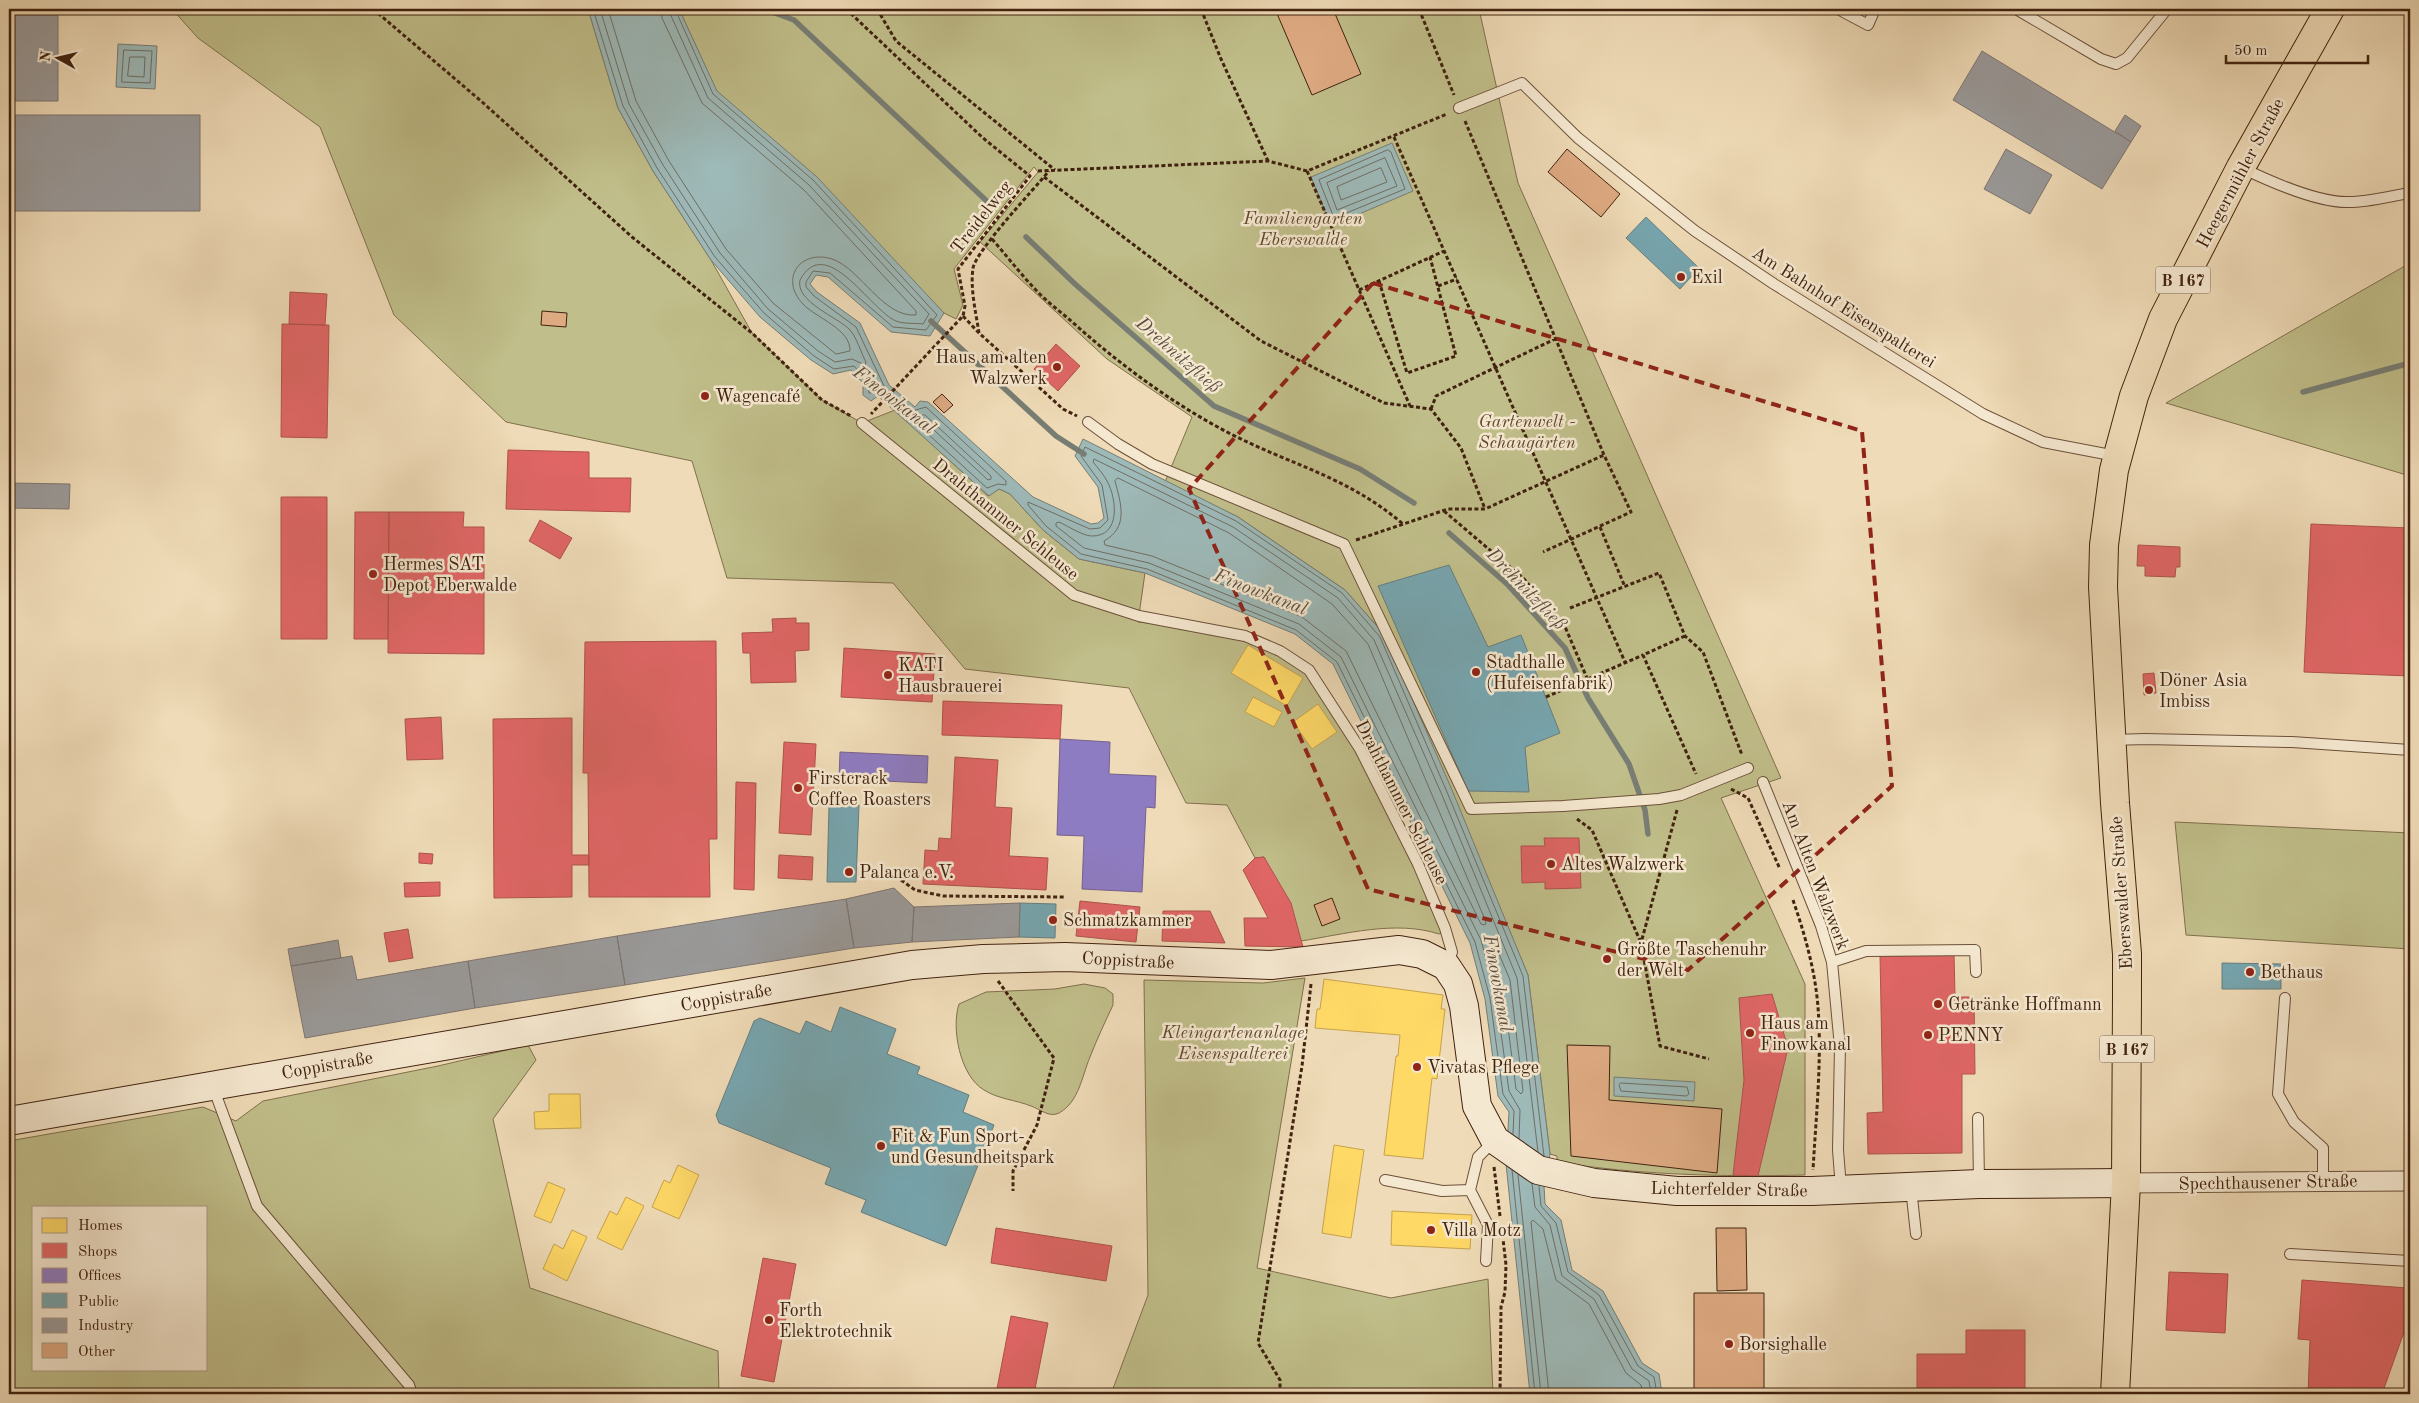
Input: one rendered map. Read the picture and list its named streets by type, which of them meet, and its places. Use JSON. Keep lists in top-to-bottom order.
{
  "streets": {
    "main road": [
      "Heegermühler Straße",
      "B 167",
      "Eberswalder Straße",
      "Coppistraße",
      "Lichterfelder Straße"
    ],
    "street": ["Spechthausener Straße"],
    "lane": ["Am Bahnhof Eisenspalterei", "Drahthammer Schleuse", "Am Alten Walzwerk"],
    "path": ["Treidelweg"]
  },
  "crossings": [
    ["Heegermühler Straße", "Eberswalder Straße"],
    ["Am Bahnhof Eisenspalterei", "Eberswalder Straße"],
    ["Drahthammer Schleuse", "Coppistraße"],
    ["Drahthammer Schleuse", "Lichterfelder Straße"],
    ["Am Alten Walzwerk", "Lichterfelder Straße"],
    ["Eberswalder Straße", "Spechthausener Straße"],
    ["Eberswalder Straße", "Lichterfelder Straße"],
    ["Coppistraße", "Lichterfelder Straße"],
    ["Spechthausener Straße", "Lichterfelder Straße"]
  ],
  "water": ["Drehnitzfließ", "Finowkanal"],
  "parks": ["Familiengarten Eberswalde", "Gartenwelt - Schaugärten", "Kleingartenanlage Eisenspalterei"],
  "places": [
    "Exil",
    "Haus am alten Walzwerk",
    "Wagencafé",
    "Hermes SAT Depot Eberwalde",
    "Stadthalle (Hufeisenfabrik)",
    "KATI Hausbrauerei",
    "Döner Asia Imbiss",
    "Firstcrack Coffee Roasters",
    "Altes Walzwerk",
    "Palanca e.V.",
    "Schmatzkammer",
    "Größte Taschenuhr der Welt",
    "Bethaus",
    "Getränke Hoffmann",
    "Haus am Finowkanal",
    "PENNY",
    "Vivatas Pflege",
    "Fit & Fun Sport- und Gesundheitspark",
    "Villa Motz",
    "Forth Elektrotechnik",
    "Borsighalle"
  ],
  "legend": [
    "Homes",
    "Shops",
    "Offices",
    "Public",
    "Industry",
    "Other"
  ],
  "scale_bar": "50 m",
  "north": "left"
}
